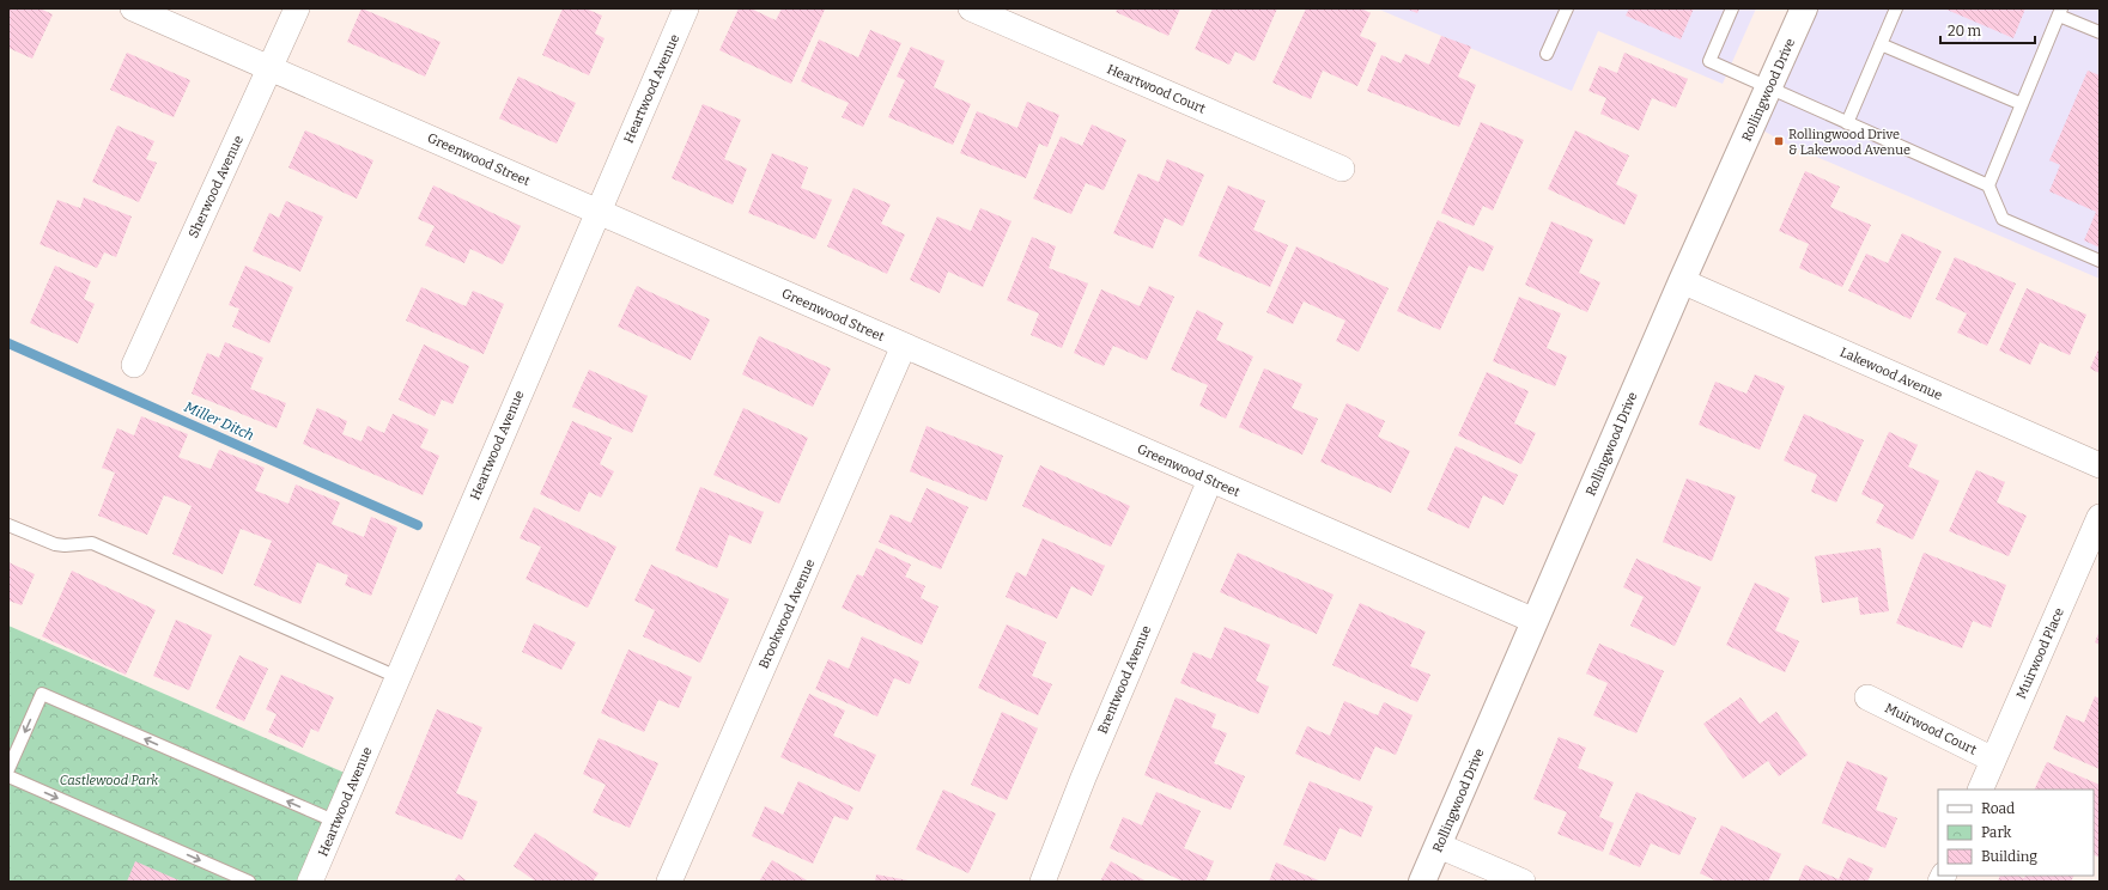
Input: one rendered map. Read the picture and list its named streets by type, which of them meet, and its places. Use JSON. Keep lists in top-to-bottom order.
{
  "streets": {
    "street": [
      "Heartwood Avenue",
      "Heartwood Court",
      "Rollingwood Drive",
      "Greenwood Street",
      "Sherwood Avenue",
      "Lakewood Avenue",
      "Brookwood Avenue",
      "Muirwood Place",
      "Brentwood Avenue",
      "Muirwood Court"
    ]
  },
  "crossings": [
    ["Heartwood Avenue", "Greenwood Street"],
    ["Rollingwood Drive", "Greenwood Street"],
    ["Rollingwood Drive", "Lakewood Avenue"],
    ["Greenwood Street", "Sherwood Avenue"],
    ["Greenwood Street", "Brookwood Avenue"],
    ["Greenwood Street", "Brentwood Avenue"],
    ["Muirwood Place", "Muirwood Court"]
  ],
  "water": ["Miller Ditch"],
  "parks": ["Castlewood Park"],
  "places": {
    "transit": ["Rollingwood Drive & Lakewood Avenue"]
  },
  "legend": ["Road", "Park", "Building"],
  "scale_bar": "20 m"
}
